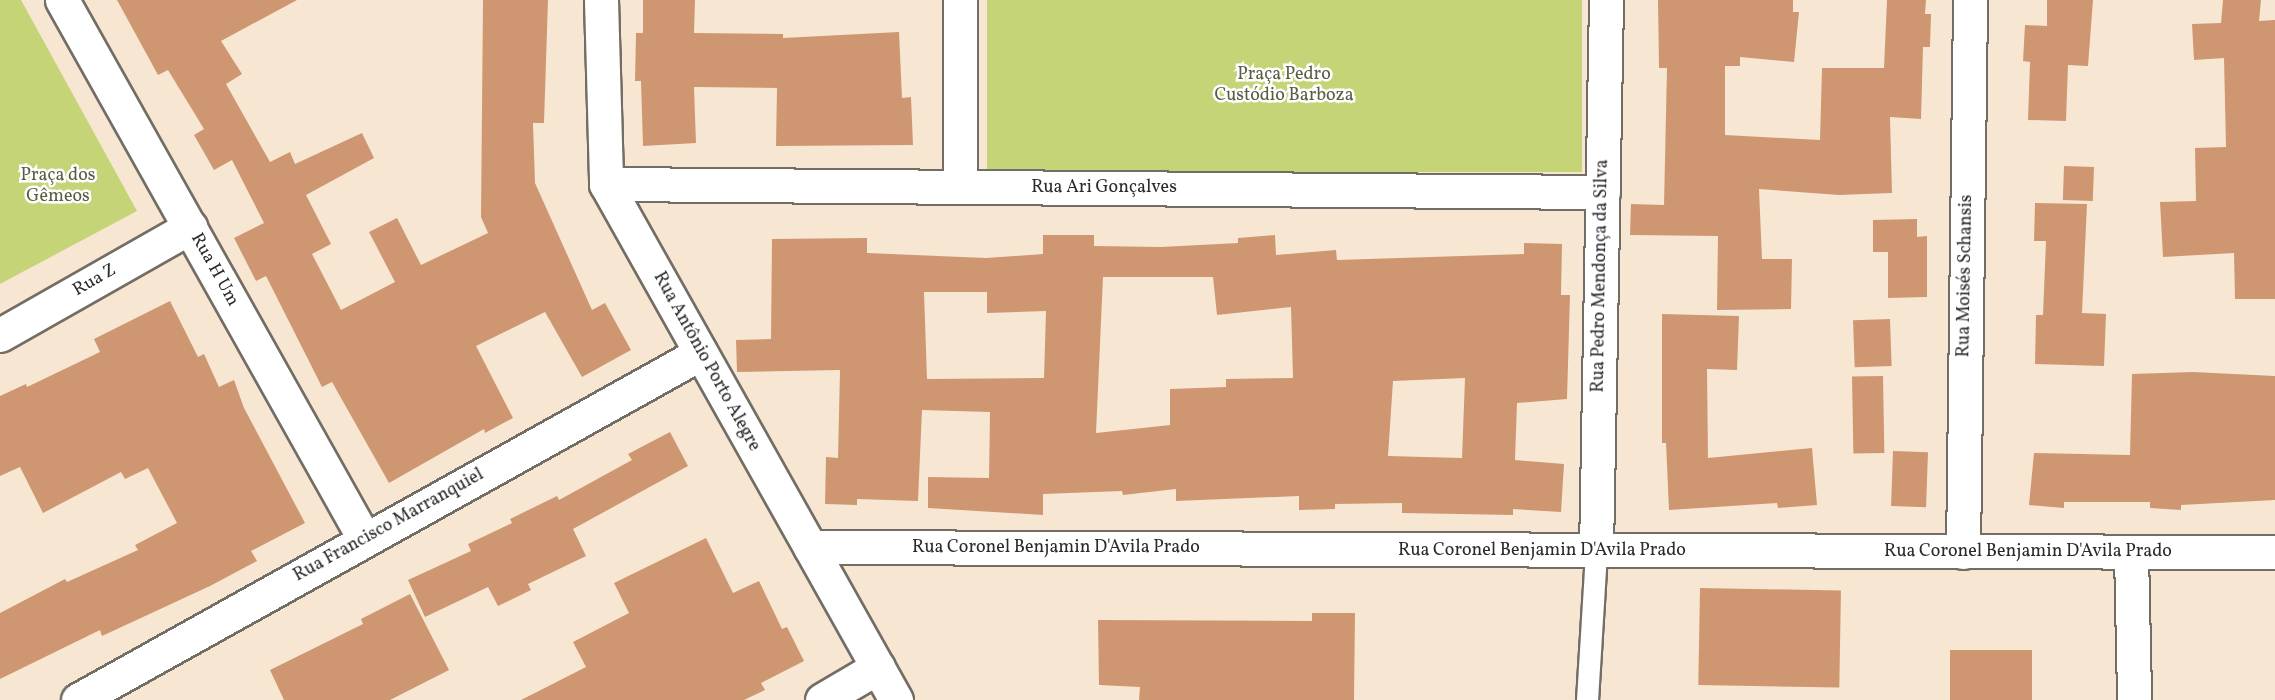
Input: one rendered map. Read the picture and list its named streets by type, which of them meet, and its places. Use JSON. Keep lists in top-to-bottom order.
{
  "streets": {
    "street": [
      "Rua Ari Gonçalves",
      "Rua H Um",
      "Rua Pedro Mendonça da Silva",
      "Rua Moisés Schansis",
      "Rua Z",
      "Rua Antônio Porto Alegre",
      "Rua Francisco Marranquiel",
      "Rua Coronel Benjamin D'Avila Prado"
    ]
  },
  "crossings": [
    ["Rua Ari Gonçalves", "Rua Pedro Mendonça da Silva"],
    ["Rua Ari Gonçalves", "Rua Antônio Porto Alegre"],
    ["Rua H Um", "Rua Z"],
    ["Rua H Um", "Rua Francisco Marranquiel"],
    ["Rua Pedro Mendonça da Silva", "Rua Coronel Benjamin D'Avila Prado"],
    ["Rua Moisés Schansis", "Rua Coronel Benjamin D'Avila Prado"],
    ["Rua Antônio Porto Alegre", "Rua Francisco Marranquiel"],
    ["Rua Antônio Porto Alegre", "Rua Coronel Benjamin D'Avila Prado"]
  ],
  "parks": ["Praça Pedro Custódio Barboza", "Praça dos Gêmeos"]
}
